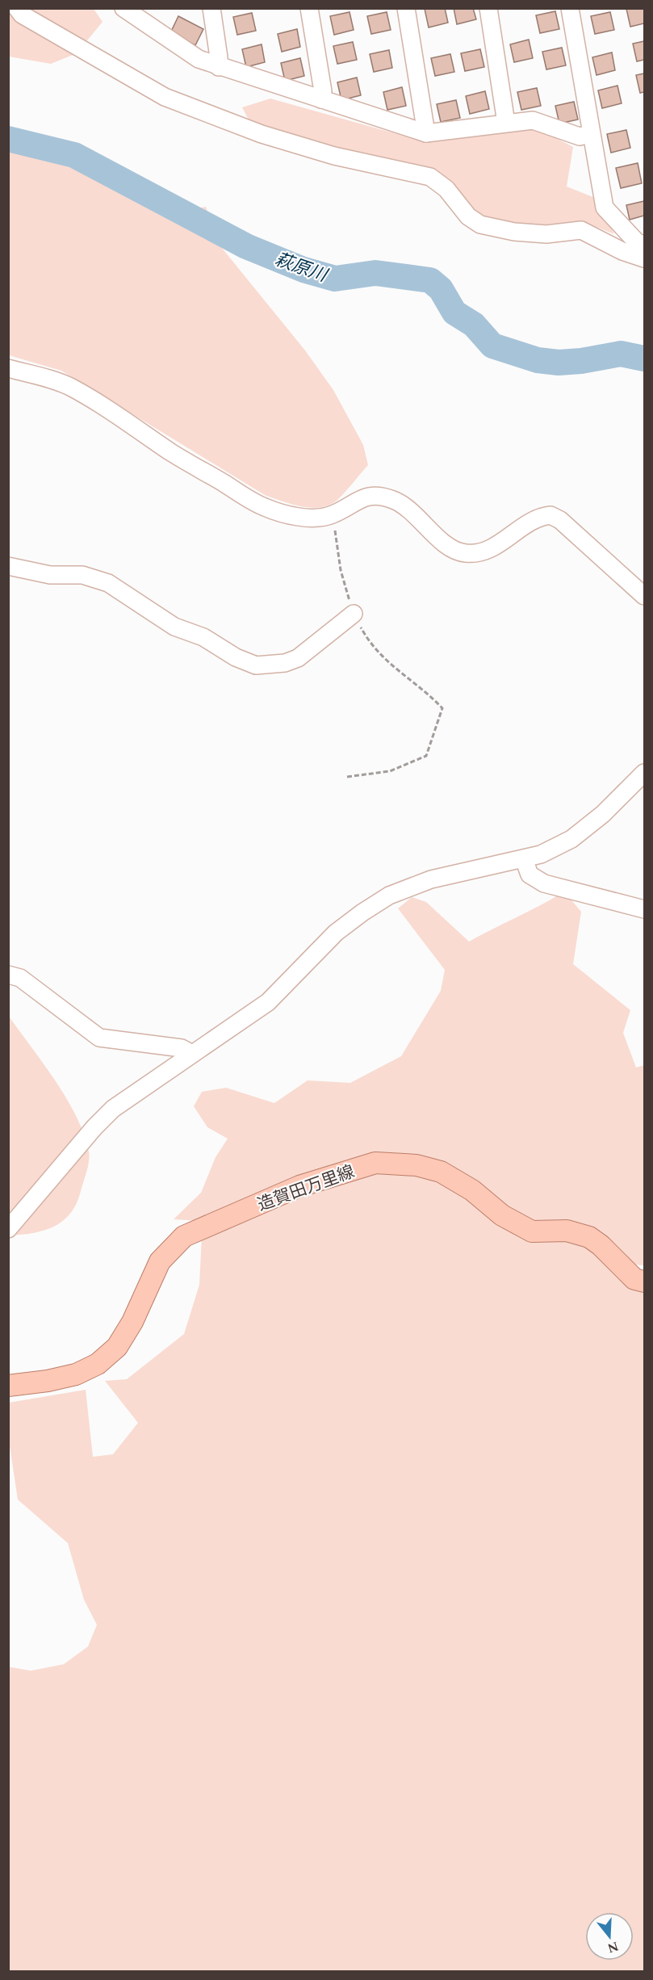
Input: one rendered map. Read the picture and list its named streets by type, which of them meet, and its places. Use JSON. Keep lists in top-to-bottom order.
{
  "streets": {
    "main road": ["造賀田万里線"]
  },
  "water": ["萩原川"],
  "north": "bottom"
}
